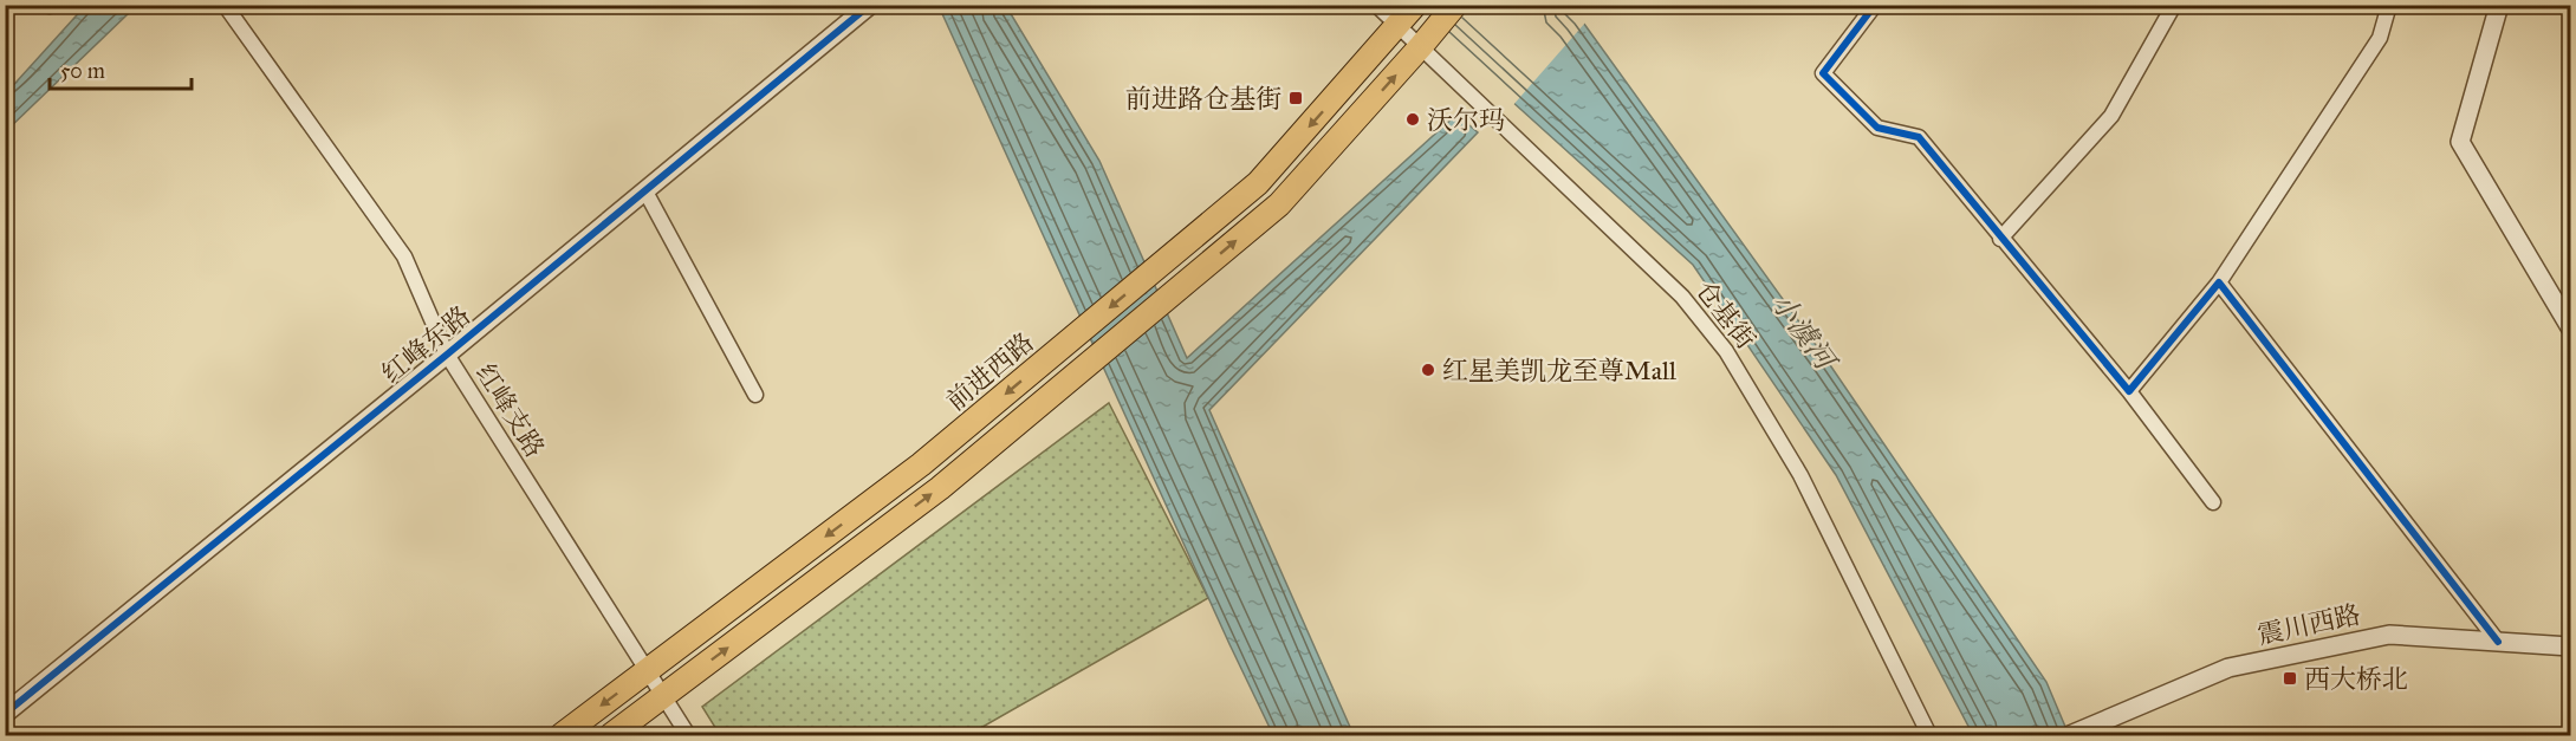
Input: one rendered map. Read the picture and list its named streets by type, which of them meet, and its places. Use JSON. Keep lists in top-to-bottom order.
{
  "streets": {
    "main road": ["前进西路"],
    "street": [
      "仓基街",
      "红峰东路",
      "红峰支路",
      "震川西路"
    ]
  },
  "crossings": [
    ["仓基街", "前进西路"],
    ["红峰东路", "红峰支路"],
    ["前进西路", "红峰支路"]
  ],
  "water": ["小澞河"],
  "places": {
    "transit": ["前进路仓基街", "西大桥北"],
    "other": ["沃尔玛", "红星美凯龙至尊Mall"]
  },
  "scale_bar": "50 m"
}
